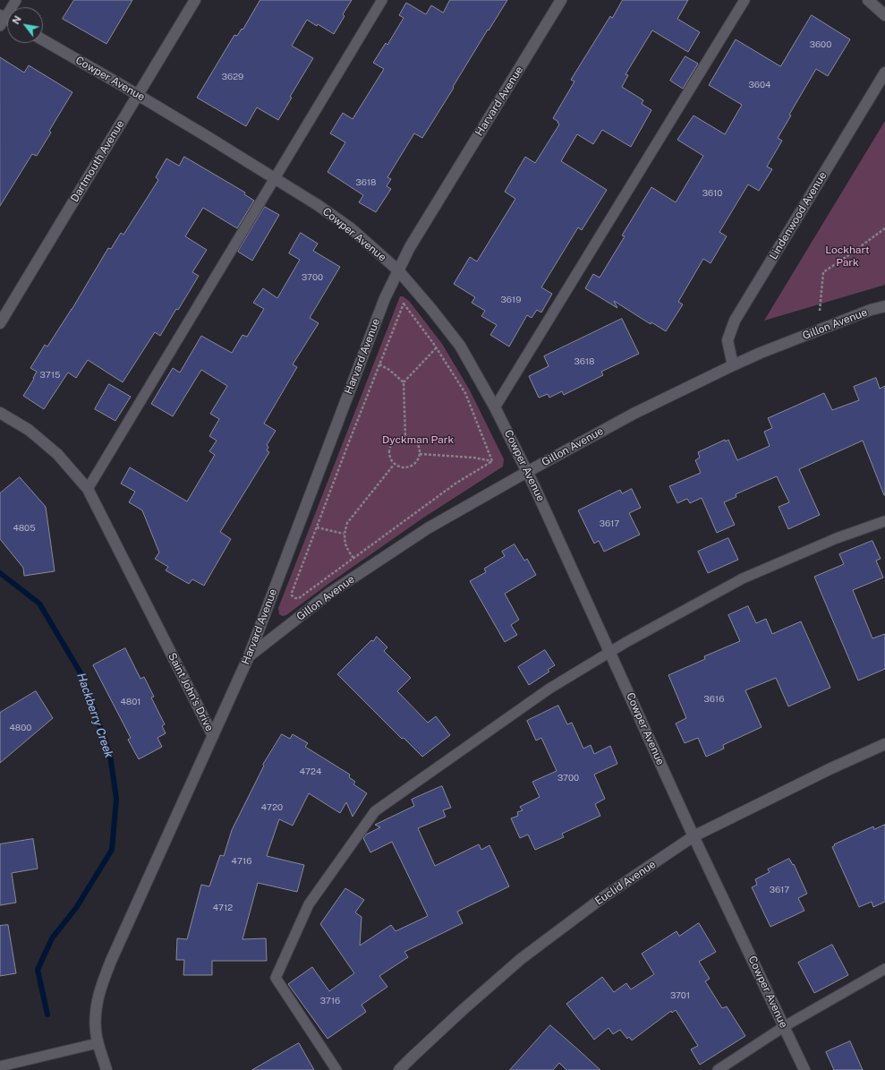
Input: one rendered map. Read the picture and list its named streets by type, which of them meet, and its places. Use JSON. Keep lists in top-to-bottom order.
{
  "streets": {
    "street": [
      "Cowper Avenue",
      "Harvard Avenue",
      "Dartmouth Avenue",
      "Lindenwood Avenue",
      "Gillon Avenue",
      "Saint John's Drive",
      "Euclid Avenue"
    ]
  },
  "crossings": [
    ["Cowper Avenue", "Harvard Avenue"],
    ["Cowper Avenue", "Dartmouth Avenue"],
    ["Cowper Avenue", "Gillon Avenue"],
    ["Cowper Avenue", "Euclid Avenue"],
    ["Harvard Avenue", "Gillon Avenue"],
    ["Harvard Avenue", "Saint John's Drive"],
    ["Lindenwood Avenue", "Gillon Avenue"]
  ],
  "water": ["Hackberry Creek"],
  "parks": ["Lockhart Park", "Dyckman Park"],
  "house_numbers": [
    "3600",
    "3629",
    "3604",
    "3618",
    "3610",
    "3700",
    "3619",
    "3618",
    "3715",
    "3617",
    "4805",
    "3616",
    "4801",
    "4800",
    "4724",
    "3700",
    "4720",
    "4716",
    "3617",
    "4712",
    "3701",
    "3716"
  ],
  "north": "top left"
}
